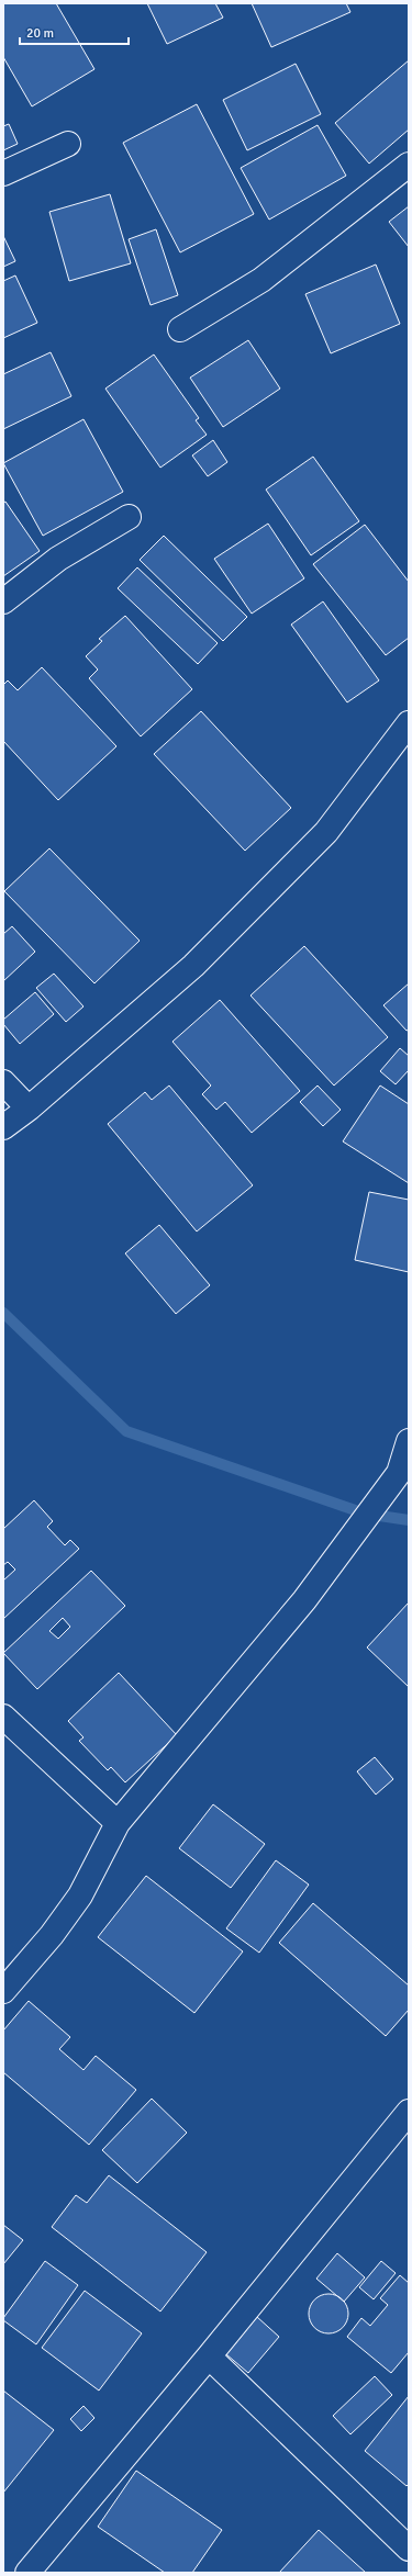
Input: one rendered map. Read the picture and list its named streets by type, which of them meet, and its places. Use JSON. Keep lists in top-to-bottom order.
{
  "scale_bar": "20 m"
}
